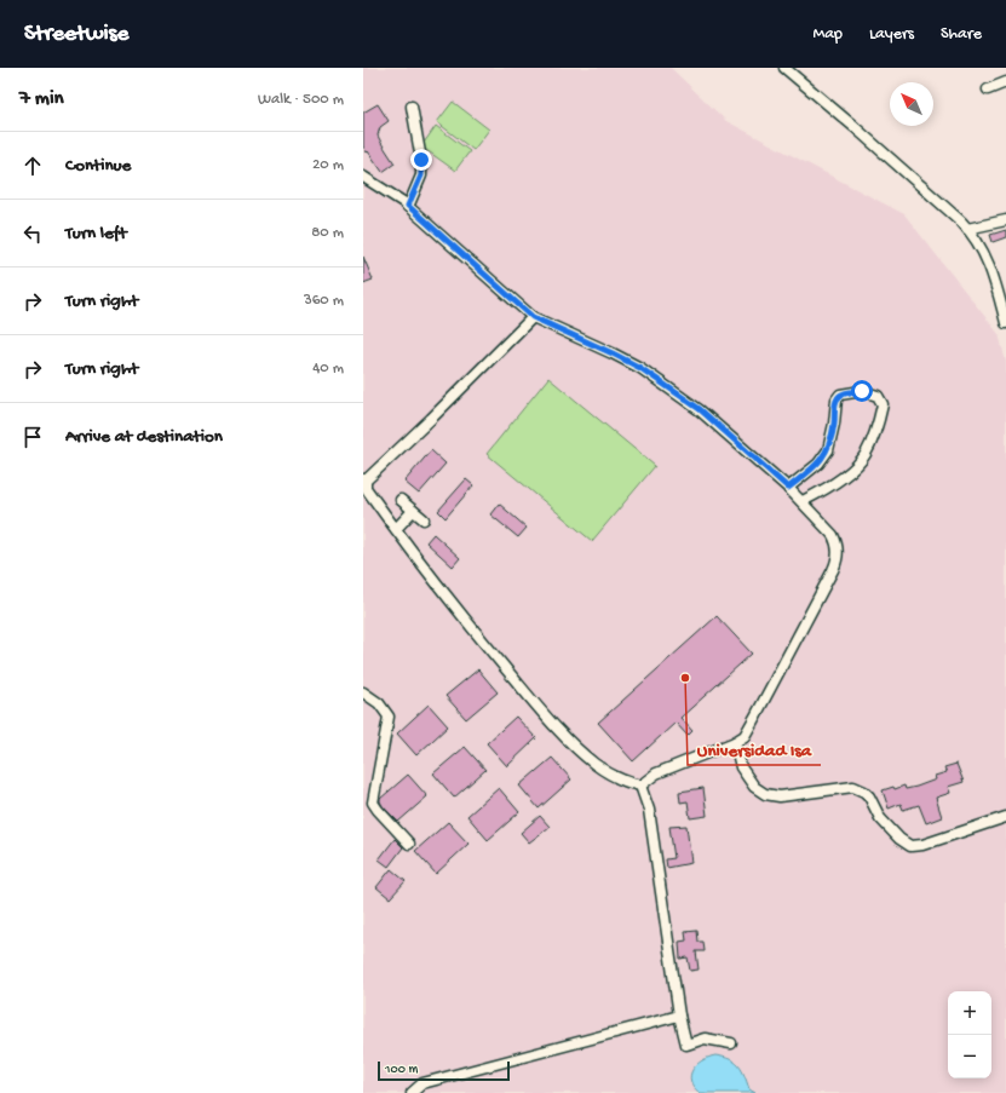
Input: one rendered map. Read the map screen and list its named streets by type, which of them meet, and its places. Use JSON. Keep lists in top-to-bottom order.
{
  "places": ["Universidad Isa"],
  "scale_bar": "100 m",
  "north": "top left",
  "page": {
    "header": "Streetwise",
    "nav": ["Map", "Layers", "Share"],
    "heading": ["7 min", "Walk · 500 m"],
    "list": [
      ["Continue", "20 m"],
      ["Turn left", "80 m"],
      ["Turn right", "360 m"],
      ["Turn right", "40 m"],
      "Arrive at destination"
    ],
    "map_buttons": ["+", "−"],
    "scale": "100 m"
  }
}
